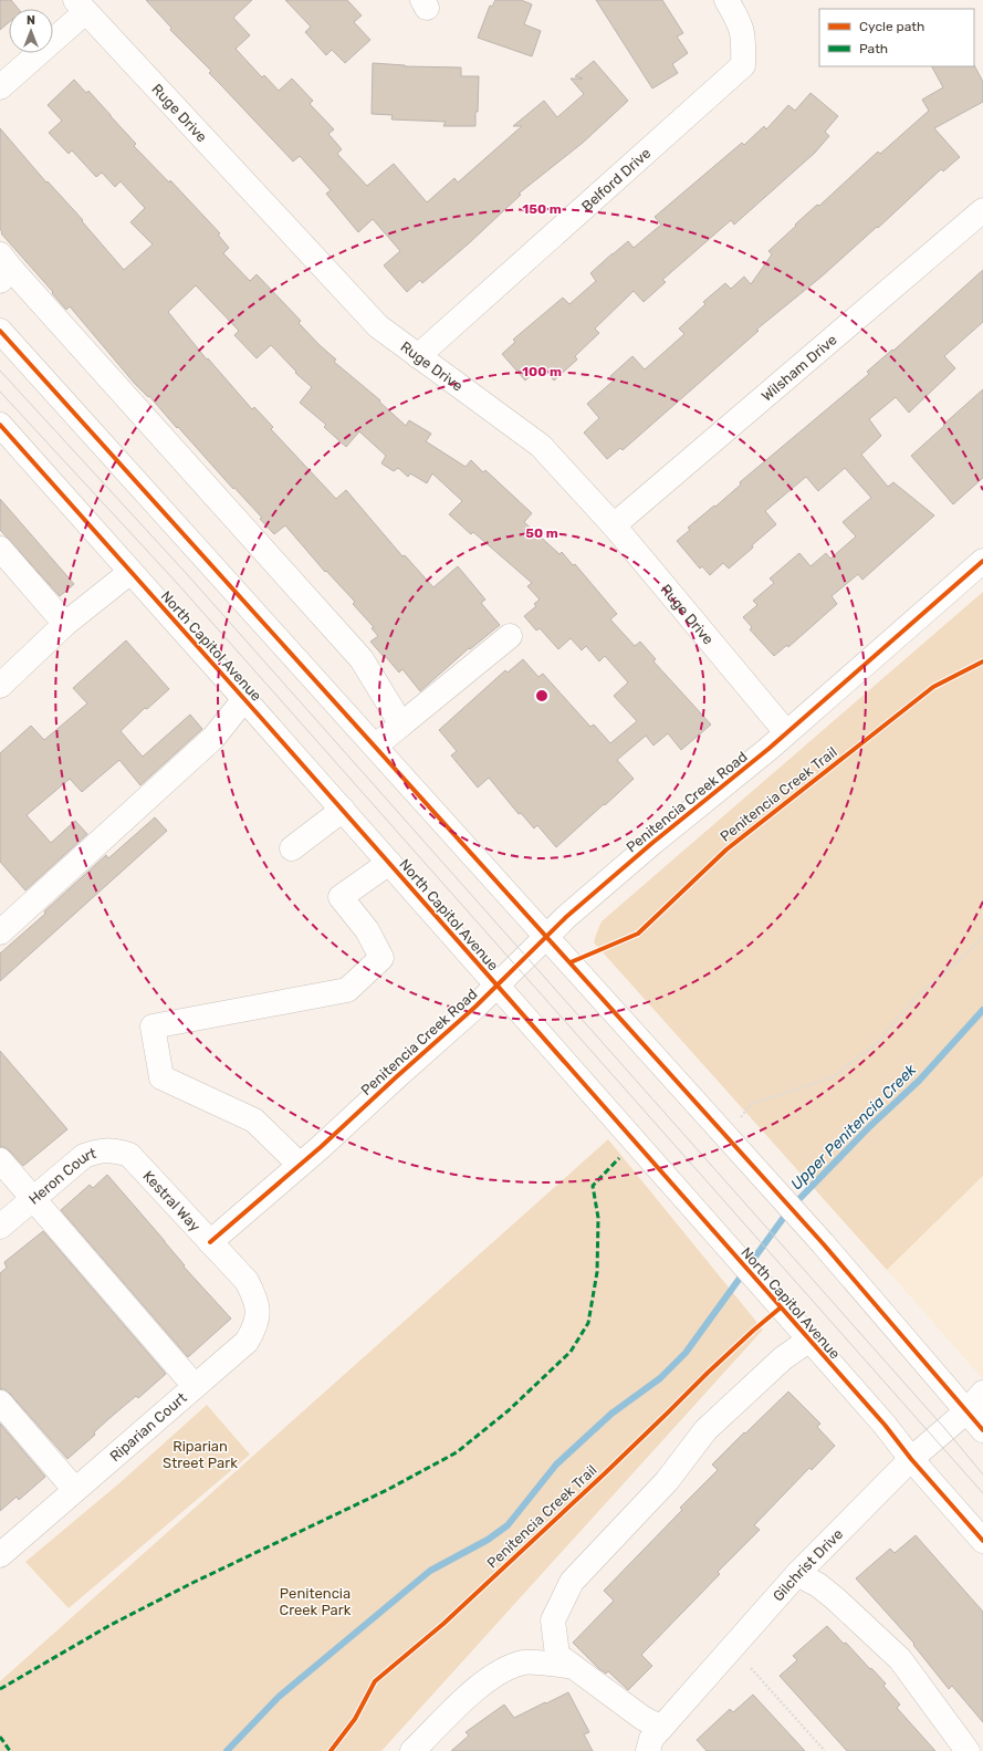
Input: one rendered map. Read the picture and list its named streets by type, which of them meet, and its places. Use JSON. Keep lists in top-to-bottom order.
{
  "streets": {
    "street": [
      "Ruge Drive",
      "Belford Drive",
      "Wilsham Drive",
      "North Capitol Avenue",
      "Penitencia Creek Road",
      "Heron Court",
      "Kestral Way",
      "Riparian Court",
      "Gilchrist Drive"
    ],
    "cycle path": ["Penitencia Creek Trail"]
  },
  "crossings": [
    ["Ruge Drive", "Belford Drive"],
    ["Ruge Drive", "Wilsham Drive"],
    ["Ruge Drive", "Penitencia Creek Road"],
    ["North Capitol Avenue", "Penitencia Creek Road"],
    ["North Capitol Avenue", "Gilchrist Drive"],
    ["Penitencia Creek Road", "Kestral Way"],
    ["Heron Court", "Kestral Way"],
    ["Kestral Way", "Riparian Court"]
  ],
  "water": ["Upper Penitencia Creek"],
  "parks": ["Riparian Street Park", "Penitencia Creek Park"],
  "legend": ["Cycle path", "Path"],
  "north": "top",
  "rings": ["150 m", "100 m", "50 m"]
}
